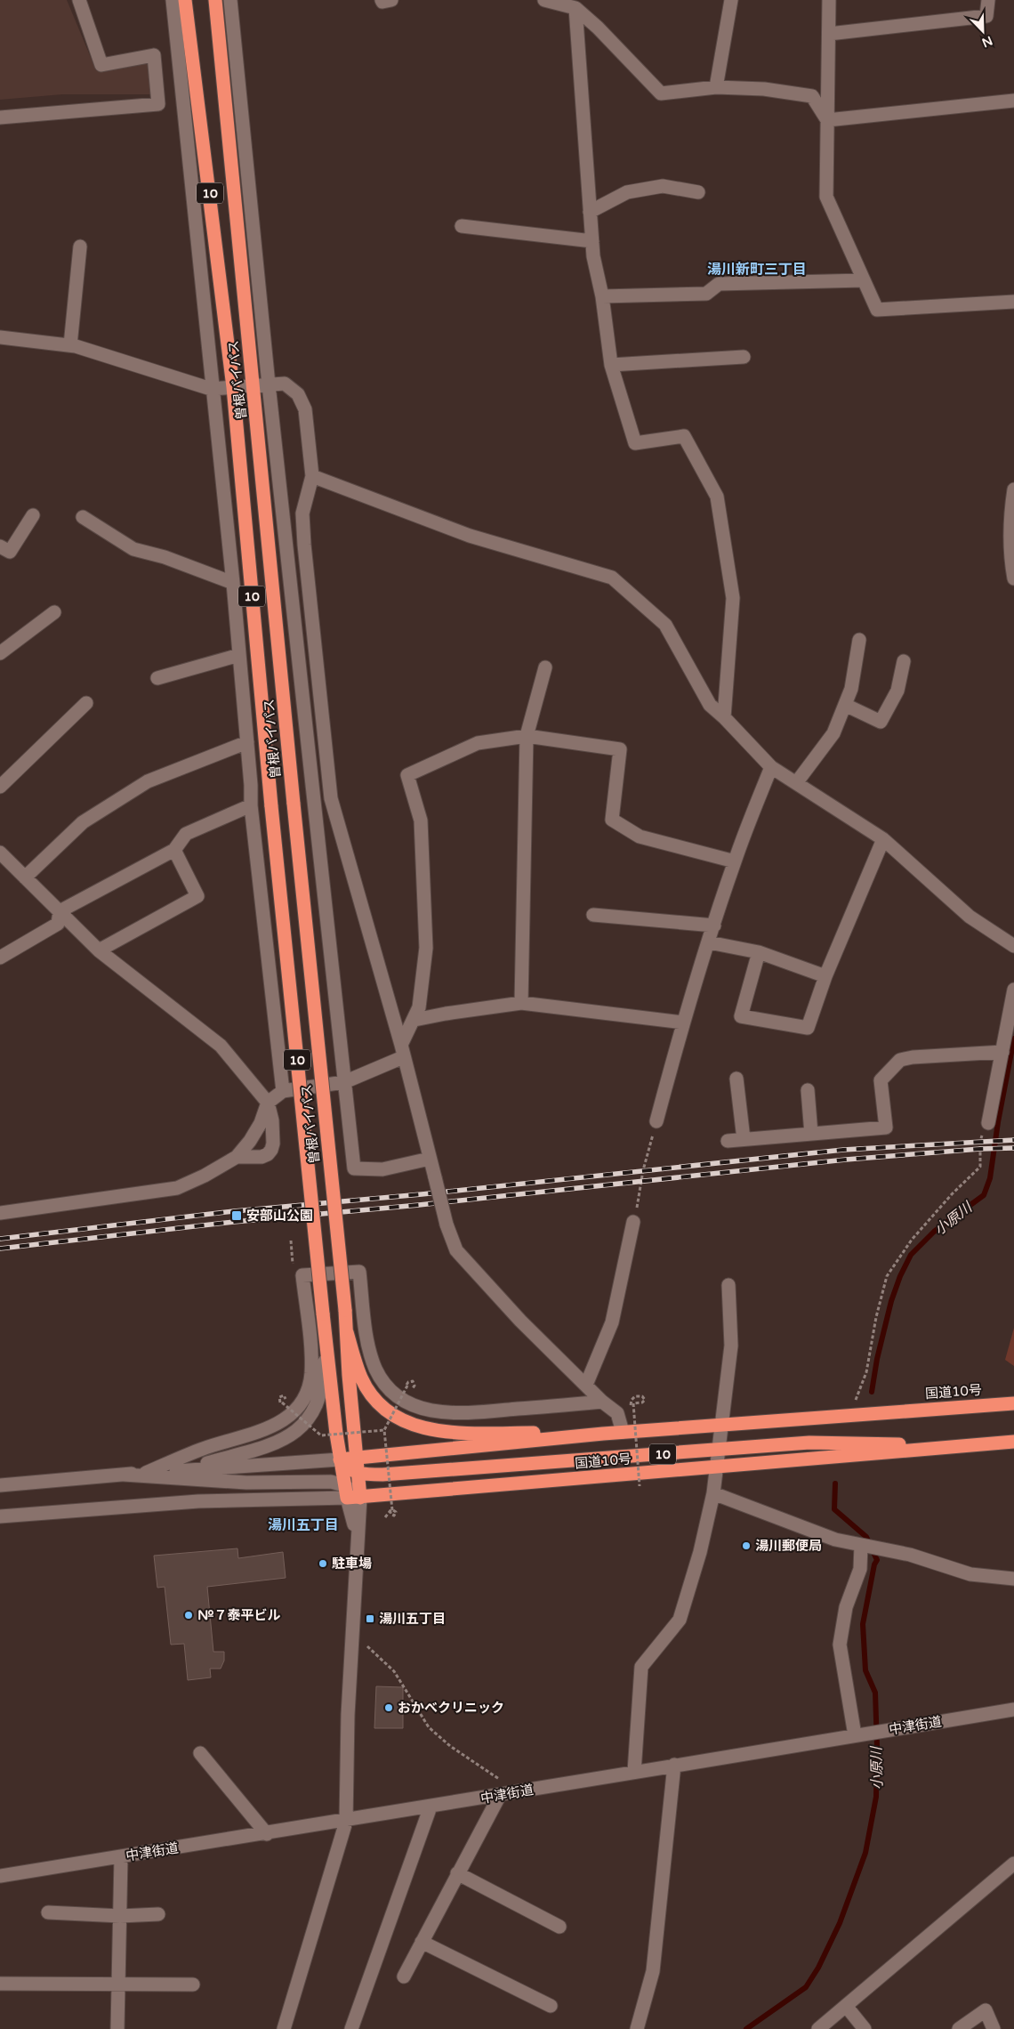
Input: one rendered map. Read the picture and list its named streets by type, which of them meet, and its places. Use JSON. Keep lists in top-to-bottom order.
{
  "streets": {
    "highway": ["10", "曽根バイパス", "国道10号"],
    "street": ["中津街道"]
  },
  "crossings": [
    ["10", "曽根バイパス"],
    ["10", "国道10号"],
    ["曽根バイパス", "国道10号"]
  ],
  "districts": ["湯川新町三丁目", "湯川五丁目"],
  "water": ["小原川"],
  "places": {
    "transit": ["安部山公園", "湯川五丁目"],
    "other": [
      "湯川郵便局",
      "駐車場",
      "№７泰平ビル",
      "おかべクリニック"
    ]
  },
  "north": "bottom right"
}
